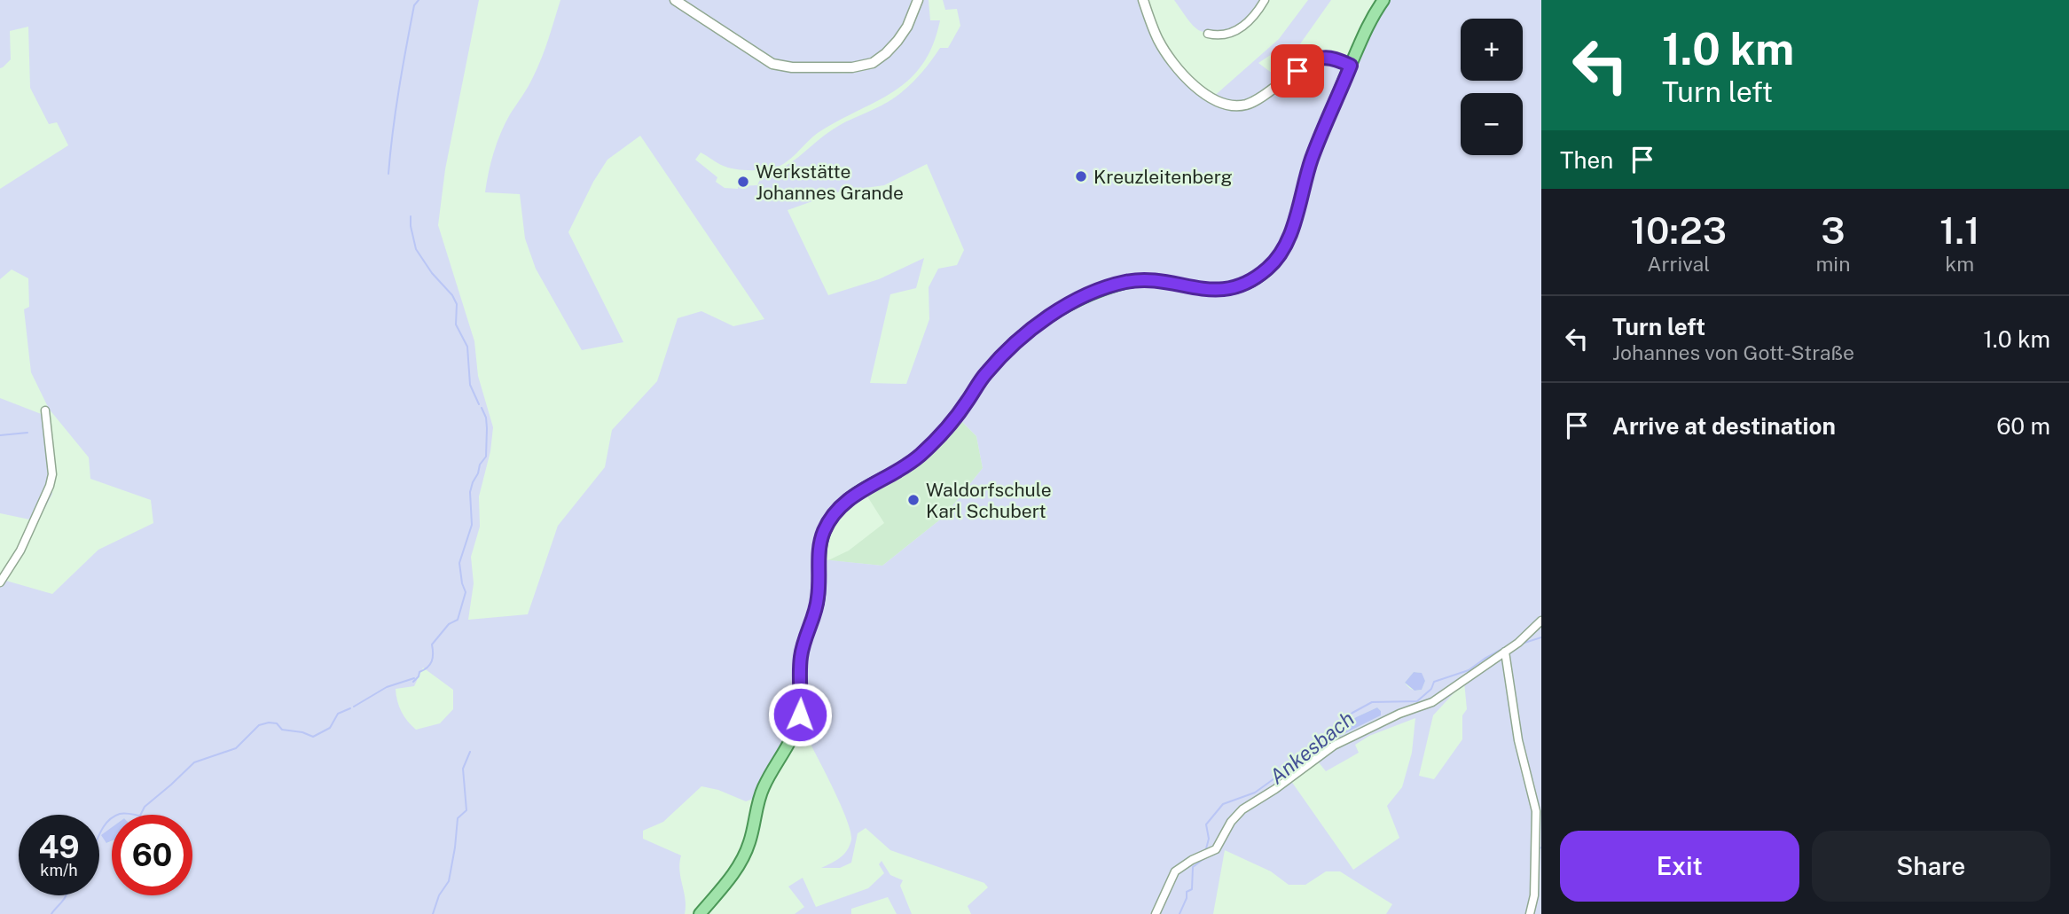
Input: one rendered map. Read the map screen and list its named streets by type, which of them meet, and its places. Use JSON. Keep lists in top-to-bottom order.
{
  "water": ["Ankesbach"],
  "places": ["Kreuzleitenberg", "Werkstätte Johannes Grande", "Waldorfschule Karl Schubert"],
  "page": {
    "turn": ["1.0 km", "Turn left"],
    "map_buttons": ["+", "−"],
    "then": "Then",
    "eta": [
      "10:23",
      "Arrival",
      "3",
      "min",
      "1.1",
      "km"
    ],
    "list": [
      {
        "name": "Turn left",
        "note": "Johannes von Gott-Straße",
        "value": "1.0 km"
      },
      {
        "name": "Arrive at destination",
        "value": "60 m"
      }
    ],
    "speed": "49 km/h",
    "limit": "60",
    "buttons": ["Exit", "Share"]
  }
}
